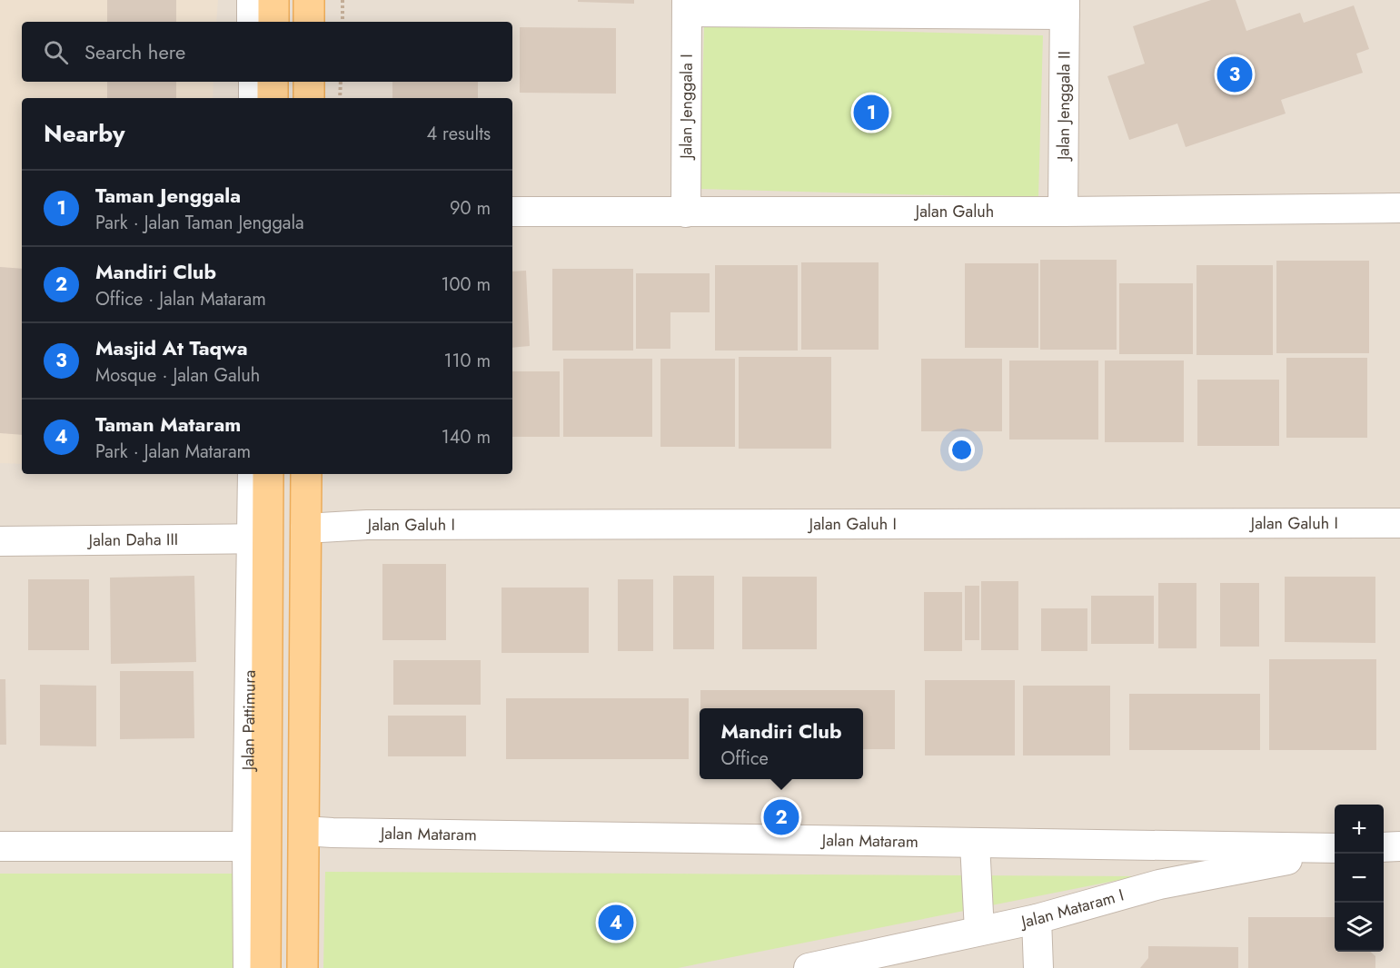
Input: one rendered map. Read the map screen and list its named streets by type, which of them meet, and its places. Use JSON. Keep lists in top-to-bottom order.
{
  "streets": {
    "main road": ["Jalan Pattimura"],
    "street": [
      "Jalan Jenggala I",
      "Jalan Jenggala II",
      "Jalan Galuh",
      "Jalan Galuh I",
      "Jalan Daha III",
      "Jalan Mataram",
      "Jalan Mataram I"
    ]
  },
  "crossings": [
    ["Jalan Jenggala I", "Jalan Galuh"],
    ["Jalan Jenggala II", "Jalan Galuh"],
    ["Jalan Daha III", "Jalan Pattimura"]
  ],
  "page": {
    "search": "Search here",
    "pins": [
      "3",
      "1",
      "2",
      "4"
    ],
    "heading": ["Nearby", "4 results"],
    "list": [
      {
        "mark": "1",
        "name": "Taman Jenggala",
        "note": "Park · Jalan Taman Jenggala",
        "value": "90 m"
      },
      {
        "mark": "2",
        "name": "Mandiri Club",
        "note": "Office · Jalan Mataram",
        "value": "100 m"
      },
      {
        "mark": "3",
        "name": "Masjid At Taqwa",
        "note": "Mosque · Jalan Galuh",
        "value": "110 m"
      },
      {
        "mark": "4",
        "name": "Taman Mataram",
        "note": "Park · Jalan Mataram",
        "value": "140 m"
      }
    ],
    "popup": ["Mandiri Club", "Office"],
    "map_buttons": ["+", "−"]
  }
}
